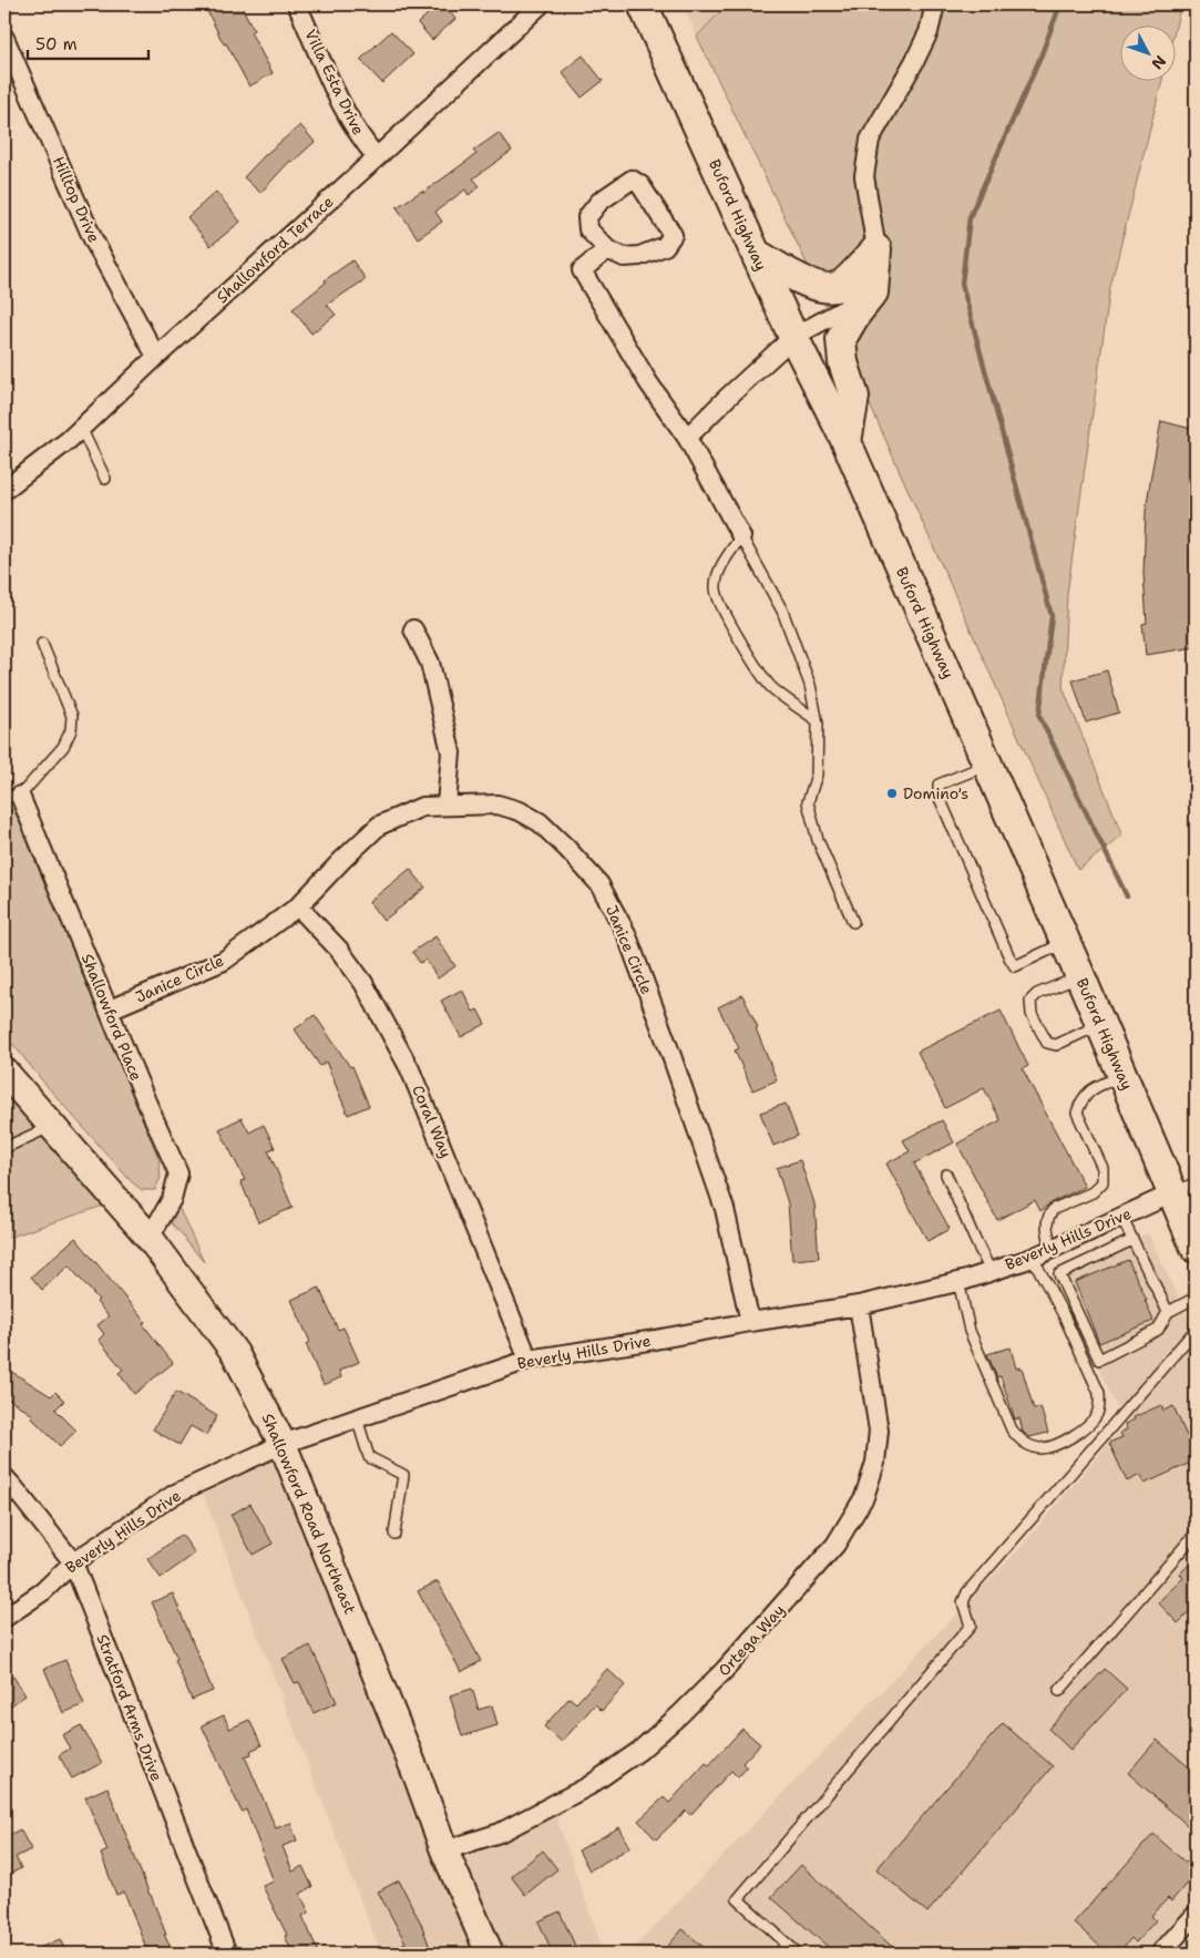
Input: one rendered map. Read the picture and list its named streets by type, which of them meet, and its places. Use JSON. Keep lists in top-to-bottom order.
{
  "streets": {
    "main road": ["Buford Highway"],
    "street": [
      "Villa Esta Drive",
      "Hilltop Drive",
      "Shallowford Terrace",
      "Janice Circle",
      "Shallowford Place",
      "Coral Way",
      "Beverly Hills Drive",
      "Shallowford Road Northeast",
      "Ortega Way",
      "Stratford Arms Drive"
    ]
  },
  "crossings": [
    ["Villa Esta Drive", "Shallowford Terrace"],
    ["Hilltop Drive", "Shallowford Terrace"],
    ["Buford Highway", "Beverly Hills Drive"],
    ["Janice Circle", "Shallowford Place"],
    ["Janice Circle", "Coral Way"],
    ["Janice Circle", "Beverly Hills Drive"],
    ["Shallowford Place", "Shallowford Road Northeast"],
    ["Coral Way", "Beverly Hills Drive"],
    ["Beverly Hills Drive", "Shallowford Road Northeast"],
    ["Beverly Hills Drive", "Ortega Way"],
    ["Beverly Hills Drive", "Stratford Arms Drive"],
    ["Shallowford Road Northeast", "Ortega Way"]
  ],
  "places": ["Domino's"],
  "scale_bar": "50 m",
  "north": "bottom right"
}
